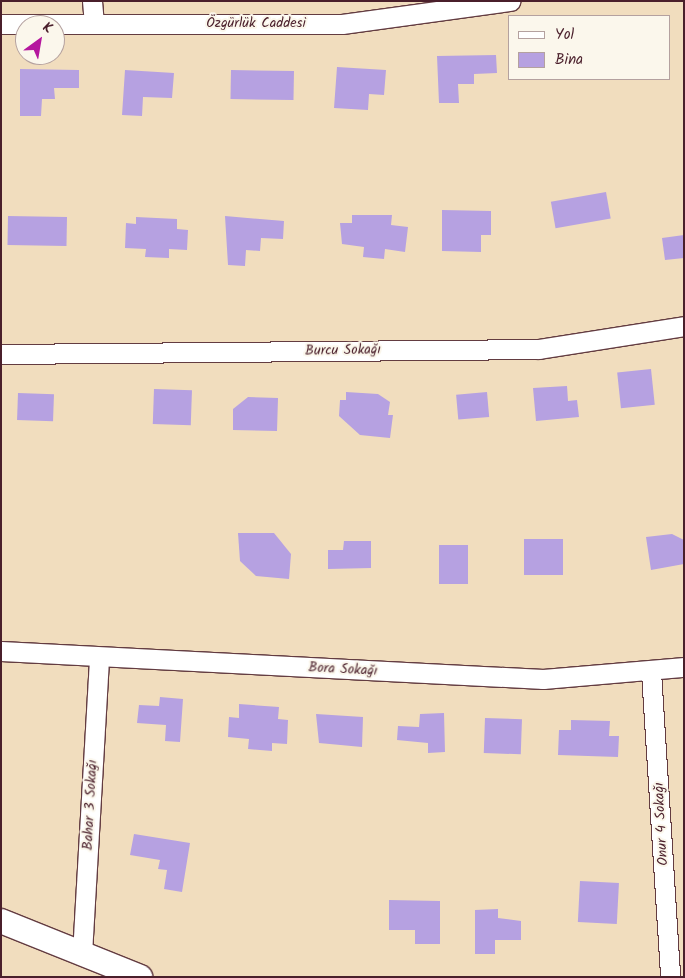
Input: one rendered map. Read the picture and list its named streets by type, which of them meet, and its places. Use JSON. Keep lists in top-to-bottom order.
{
  "streets": {
    "street": [
      "Özgürlük Caddesi",
      "Burcu Sokağı",
      "Bora Sokağı",
      "Bahar 3 Sokağı",
      "Onur 4 Sokağı"
    ]
  },
  "crossings": [
    ["Bora Sokağı", "Bahar 3 Sokağı"],
    ["Bora Sokağı", "Onur 4 Sokağı"]
  ],
  "legend": ["Yol", "Bina"],
  "north": "top right"
}
